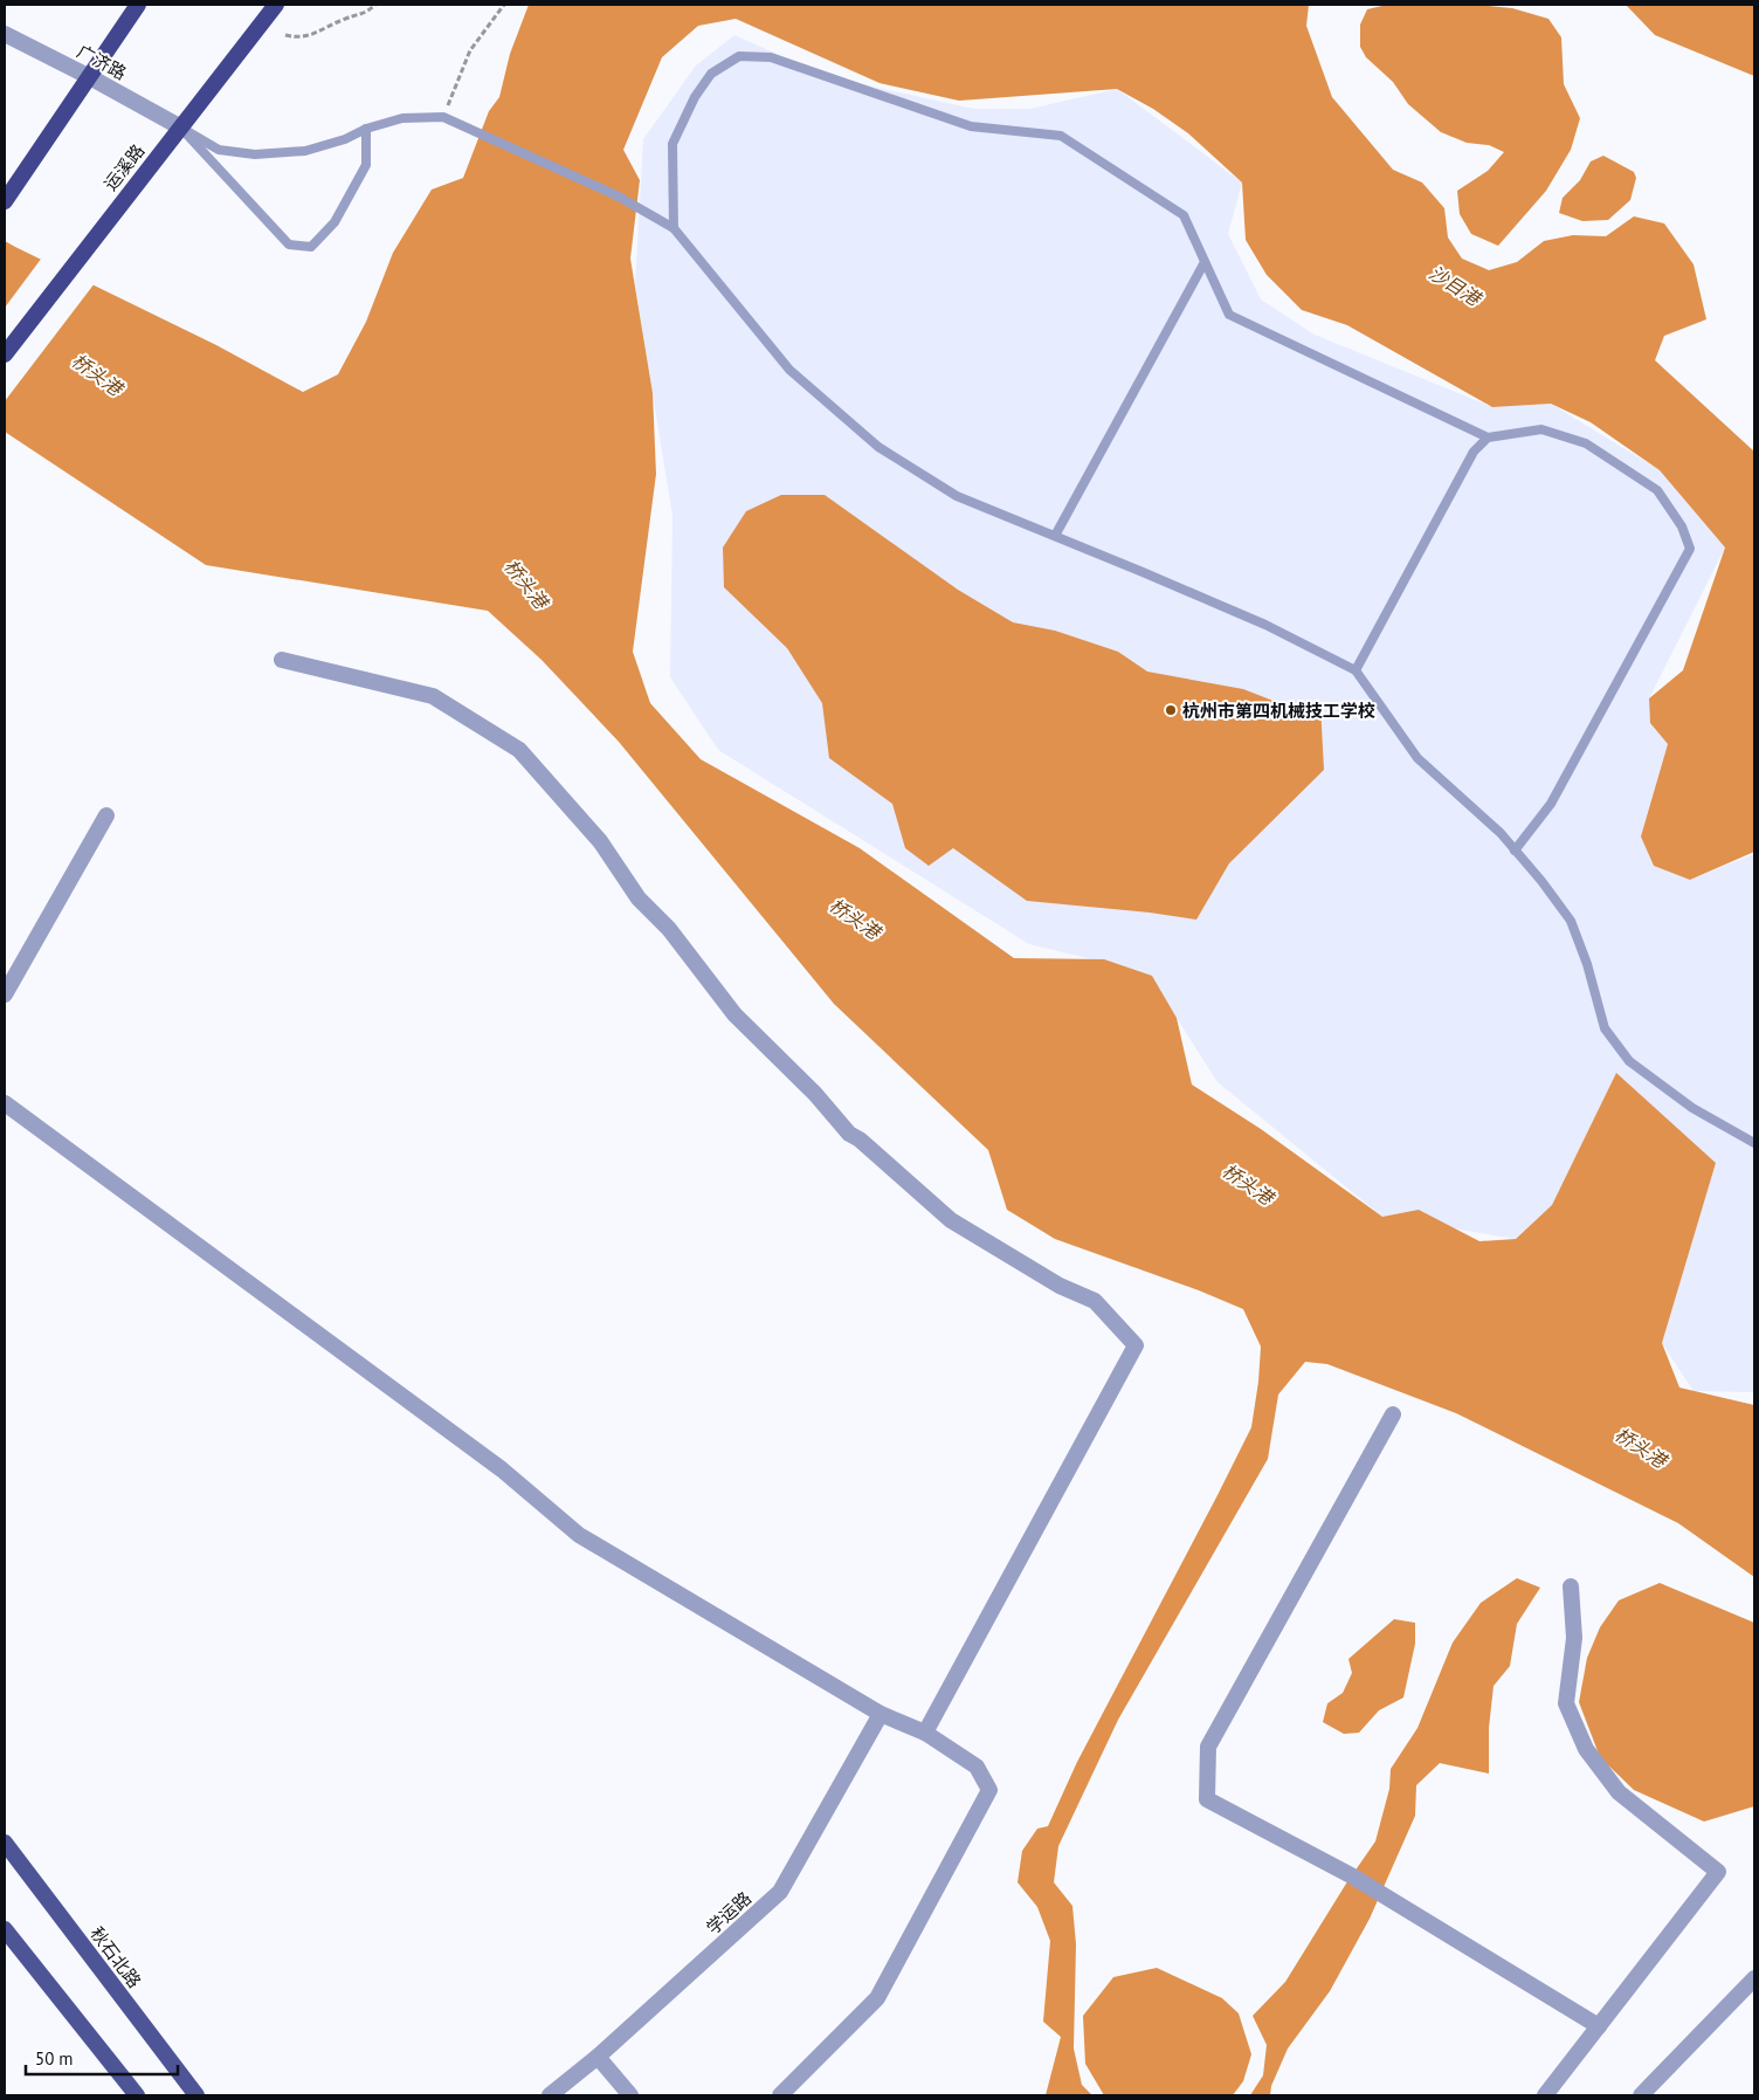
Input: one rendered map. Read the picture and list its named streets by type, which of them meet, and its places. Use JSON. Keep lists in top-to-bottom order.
{
  "streets": {
    "highway": ["运溪路"],
    "main road": ["秋石北路"],
    "street": ["广济路", "学运路"]
  },
  "crossings": [
    ["广济路", "运溪路"]
  ],
  "water": ["沙目港", "桥头港"],
  "places": ["杭州市第四机械技工学校"],
  "scale_bar": "50 m"
}
